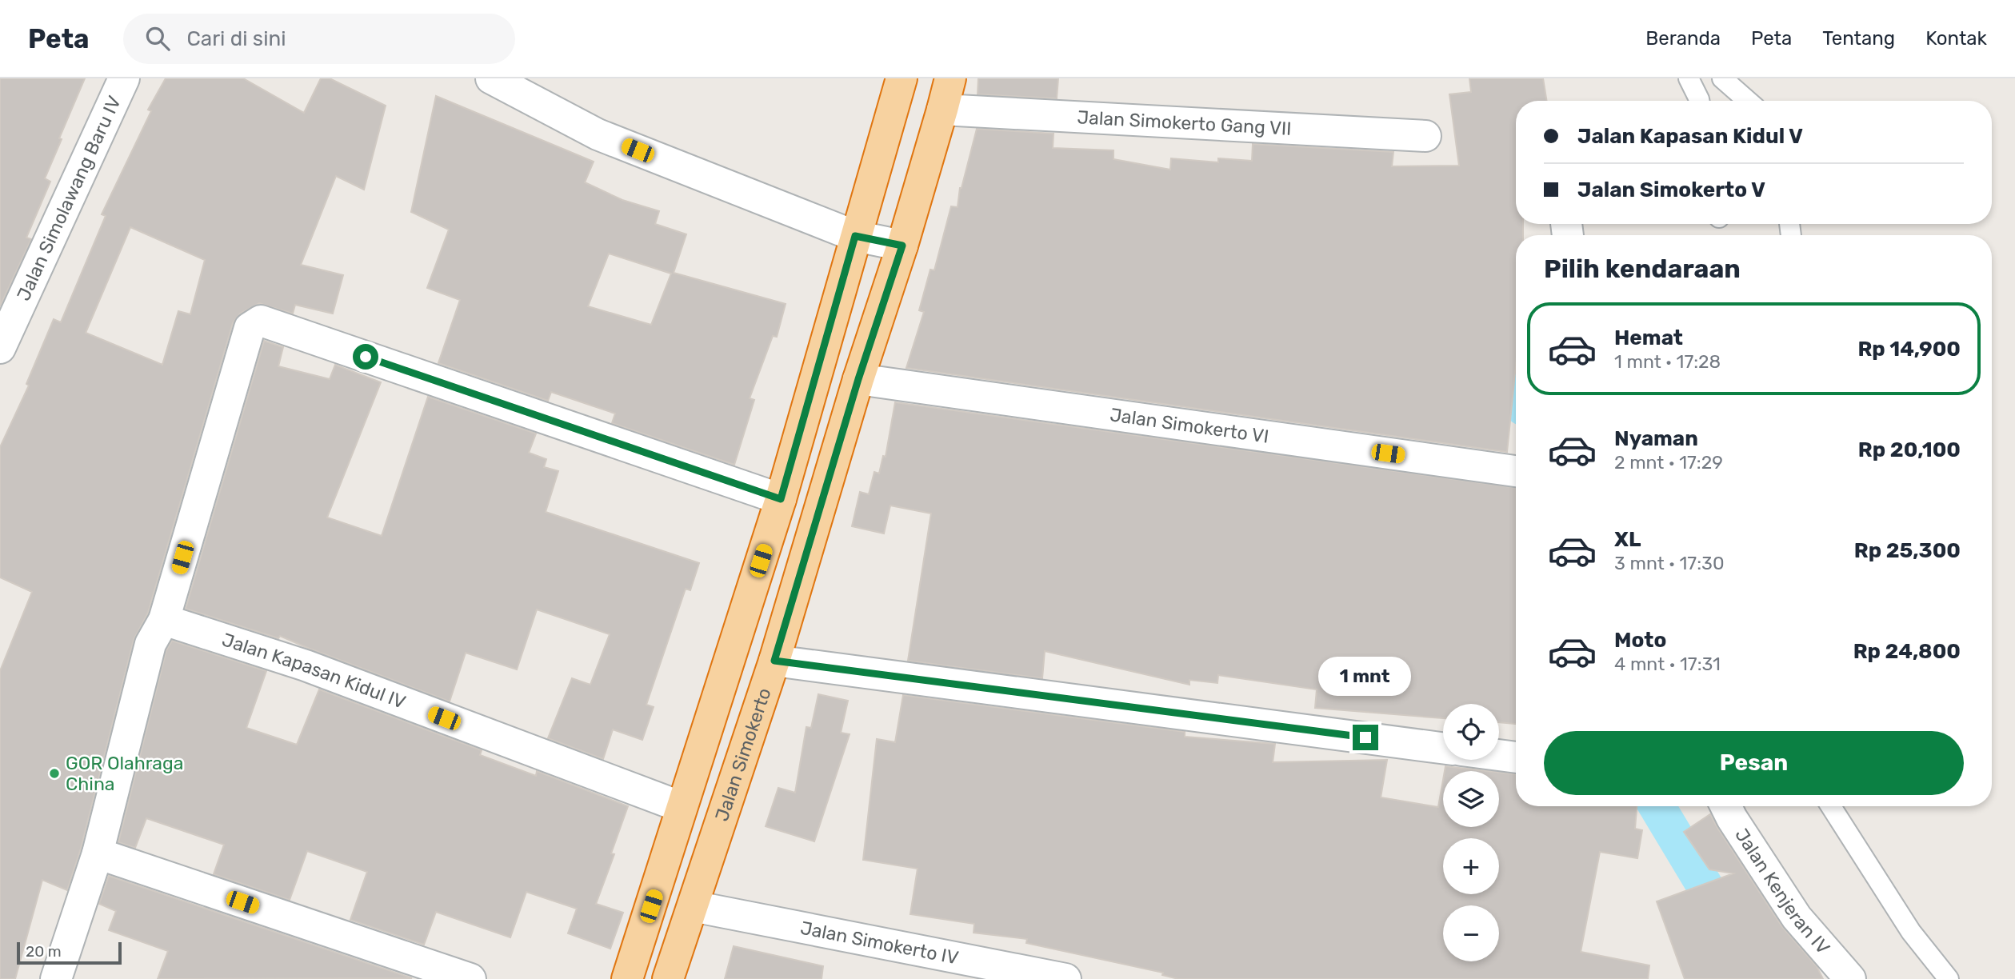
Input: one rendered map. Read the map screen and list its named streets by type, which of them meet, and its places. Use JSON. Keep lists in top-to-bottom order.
{
  "streets": {
    "highway": ["Jalan Simokerto"],
    "street": [
      "Jalan Simokerto Gang VII",
      "Jalan Simolawang Baru IV",
      "Jalan Simokerto VI",
      "Jalan Kapasan Kidul IV",
      "Jalan Kenjeran IV",
      "Jalan Simokerto IV"
    ]
  },
  "crossings": [
    ["Jalan Simokerto Gang VII", "Jalan Simokerto"],
    ["Jalan Simokerto VI", "Jalan Simokerto"],
    ["Jalan Simokerto", "Jalan Simokerto IV"]
  ],
  "places": ["GOR Olahraga China"],
  "scale_bar": "20 m",
  "page": {
    "header": "Peta",
    "search": "Cari di sini",
    "nav": [
      "Beranda",
      "Peta",
      "Tentang",
      "Kontak"
    ],
    "banner": ["Jalan Kapasan Kidul V", "Jalan Simokerto V"],
    "heading": "Pilih kendaraan",
    "list": [
      {
        "name": "Hemat",
        "note": "1 mnt · 17:28",
        "value": "Rp 14,900"
      },
      {
        "name": "Nyaman",
        "note": "2 mnt · 17:29",
        "value": "Rp 20,100"
      },
      {
        "name": "XL",
        "note": "3 mnt · 17:30",
        "value": "Rp 25,300"
      },
      {
        "name": "Moto",
        "note": "4 mnt · 17:31",
        "value": "Rp 24,800"
      }
    ],
    "bubble": "1 mnt",
    "map_buttons": ["+", "−"],
    "buttons": "Pesan",
    "scale": "20 m"
  }
}
